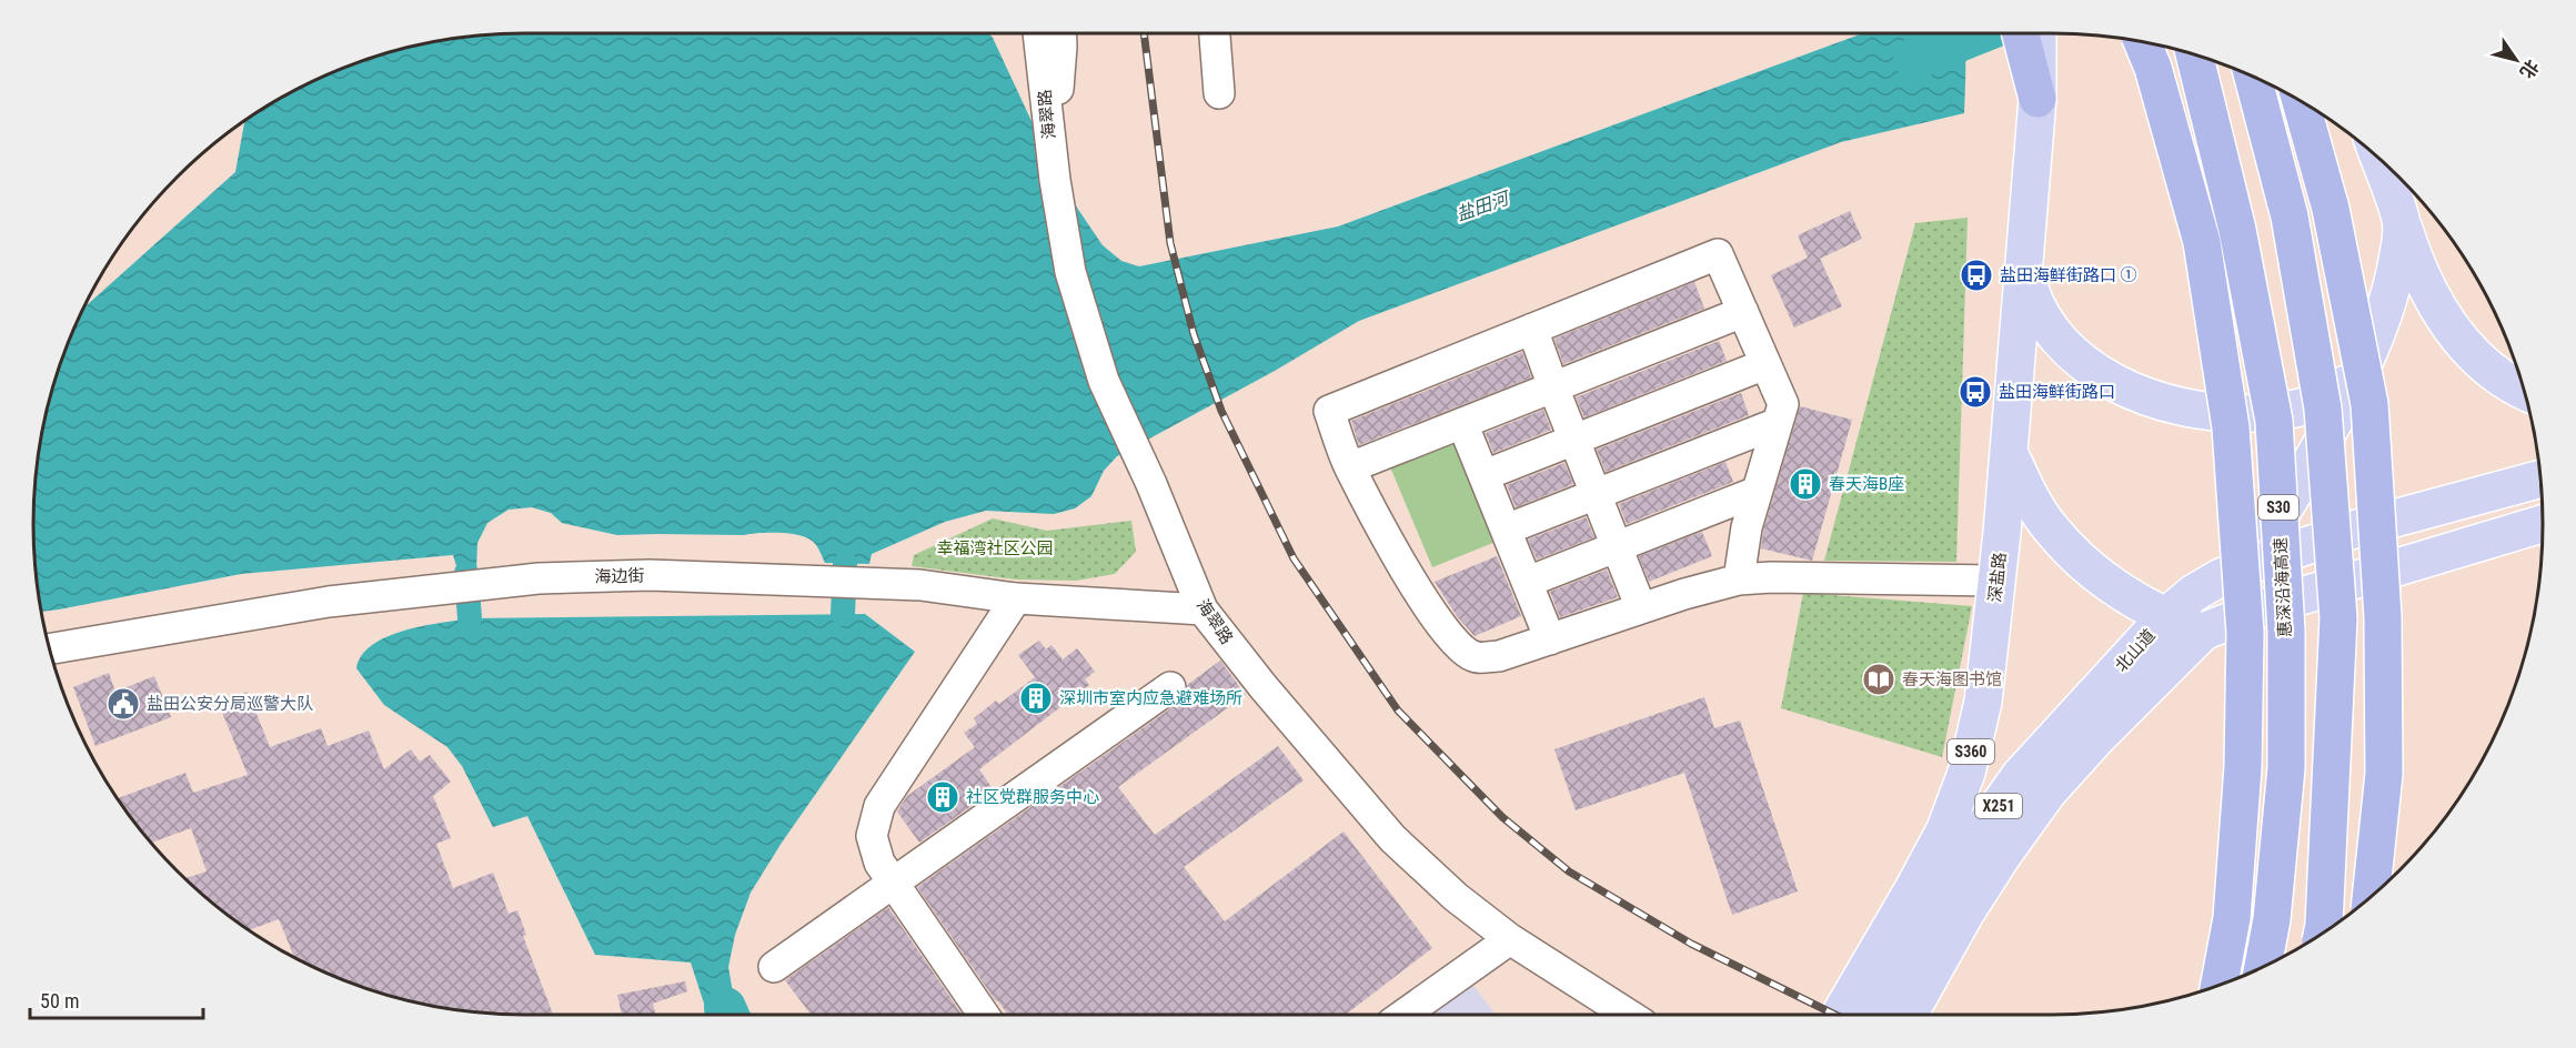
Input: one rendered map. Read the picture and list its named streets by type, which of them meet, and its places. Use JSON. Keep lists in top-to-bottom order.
{
  "streets": {
    "highway": ["S30", "惠深沿海高速"],
    "main road": [
      "深盐路",
      "北山道",
      "S360",
      "X251"
    ],
    "street": ["海翠路", "海边街"]
  },
  "crossings": [
    ["海翠路", "海边街"],
    ["深盐路", "S360"]
  ],
  "water": ["盐田河"],
  "parks": ["幸福湾社区公园"],
  "places": {
    "bus stop": ["盐田海鲜街路口 ①", "盐田海鲜街路口"],
    "building": ["春天海B座", "深圳市室内应急避难场所", "社区党群服务中心"],
    "library": ["春天海图书馆"],
    "public building": ["盐田公安分局巡警大队"]
  },
  "scale_bar": "50 m",
  "north": "bottom right"
}
